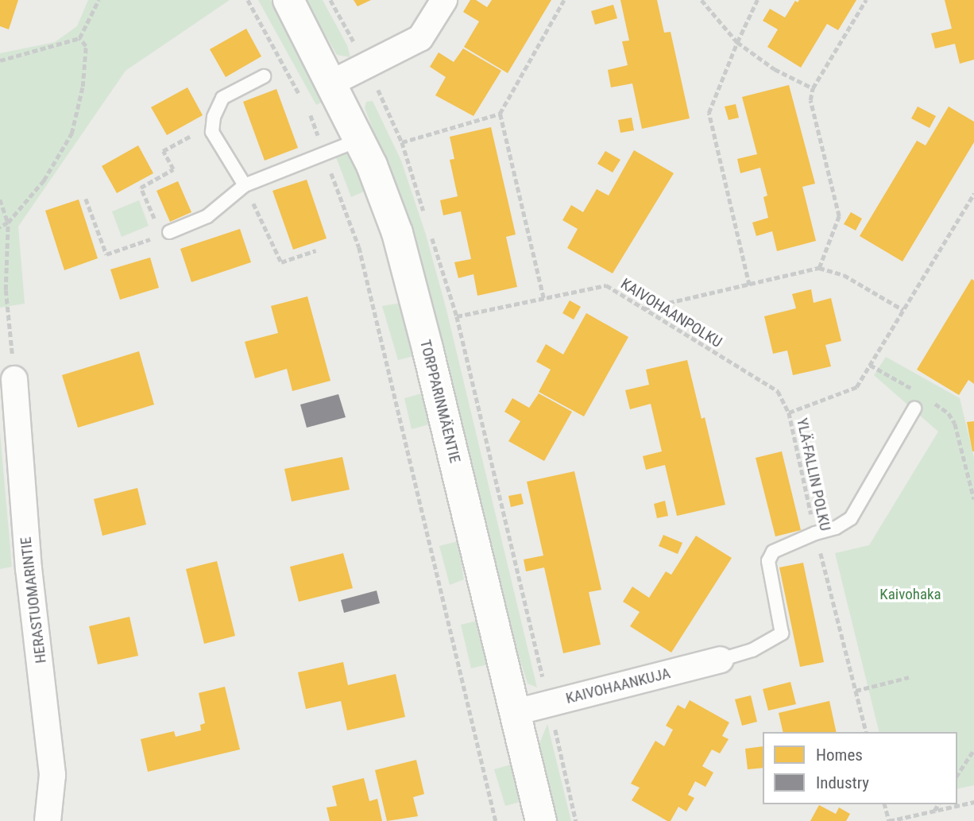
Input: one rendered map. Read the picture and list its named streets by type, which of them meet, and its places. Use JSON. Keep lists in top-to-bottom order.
{
  "streets": {
    "street": ["TORPPARINMÄENTIE", "HERASTUOMARINTIE", "KAIVOHAANKUJA"],
    "path": ["KAIVOHAANPOLKU", "YLÄ-FALLIN POLKU"]
  },
  "crossings": [
    ["KAIVOHAANPOLKU", "YLÄ-FALLIN POLKU"],
    ["TORPPARINMÄENTIE", "KAIVOHAANKUJA"]
  ],
  "parks": ["Kaivohaka"],
  "legend": ["Homes", "Industry"]
}
